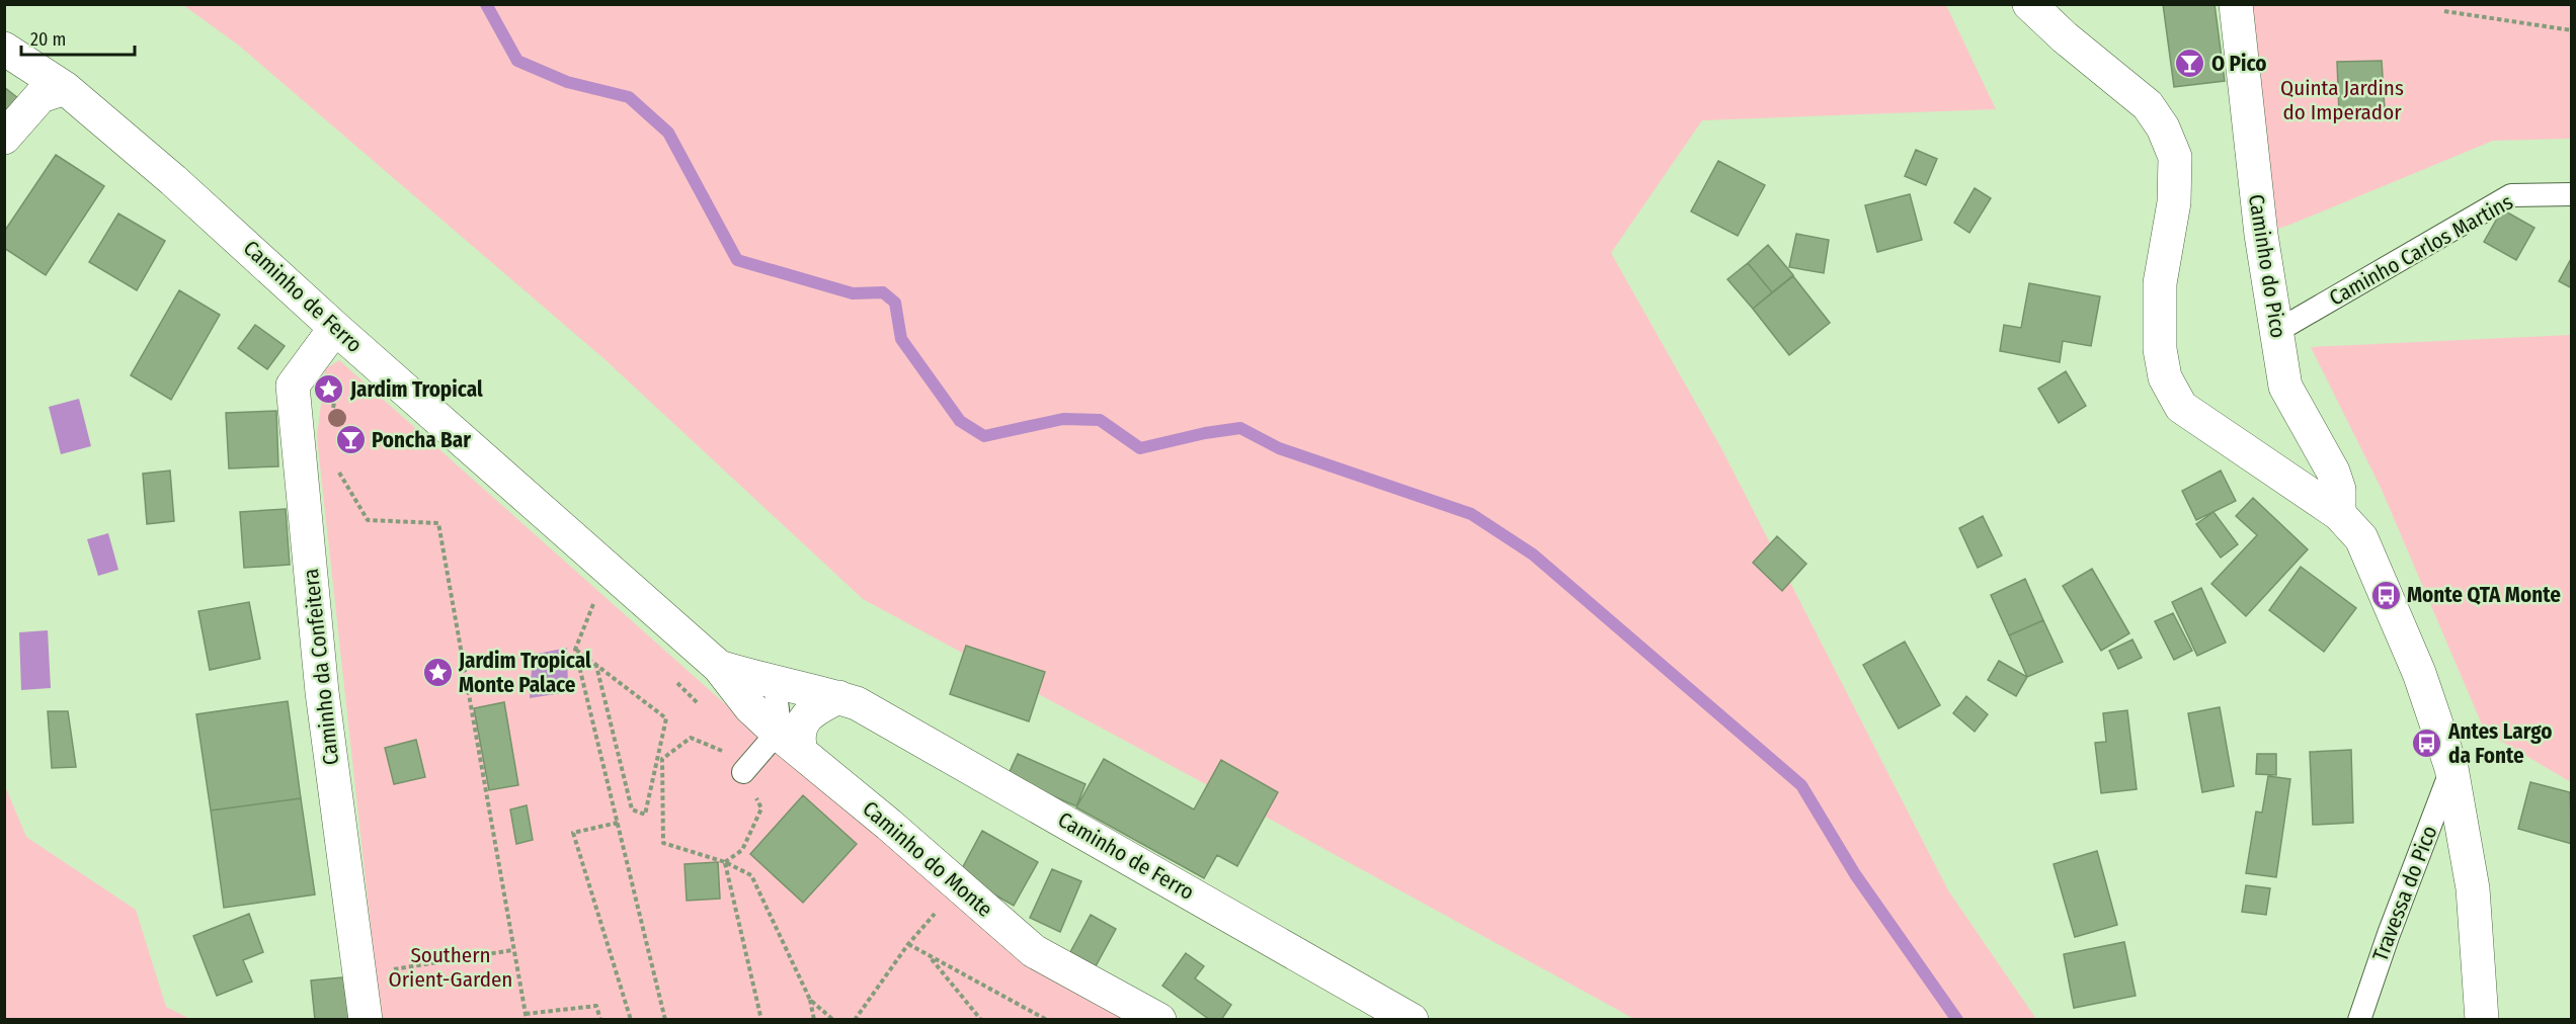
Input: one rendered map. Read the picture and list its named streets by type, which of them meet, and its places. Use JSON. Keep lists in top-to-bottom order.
{
  "streets": {
    "street": [
      "Caminho do Pico",
      "Caminho de Ferro",
      "Caminho da Confeitera",
      "Caminho do Monte"
    ],
    "lane": ["Caminho Carlos Martins", "Travessa do Pico"]
  },
  "crossings": [
    ["Caminho Carlos Martins", "Caminho do Pico"],
    ["Caminho de Ferro", "Caminho da Confeitera"],
    ["Caminho de Ferro", "Caminho do Monte"]
  ],
  "parks": ["Quinta Jardins do Imperador", "Southern Orient-Garden"],
  "places": {
    "bar": ["O Pico", "Poncha Bar"],
    "place": ["Jardim Tropical", "Jardim Tropical Monte Palace"],
    "bus stop": ["Monte QTA Monte", "Antes Largo da Fonte"]
  },
  "scale_bar": "20 m"
}
